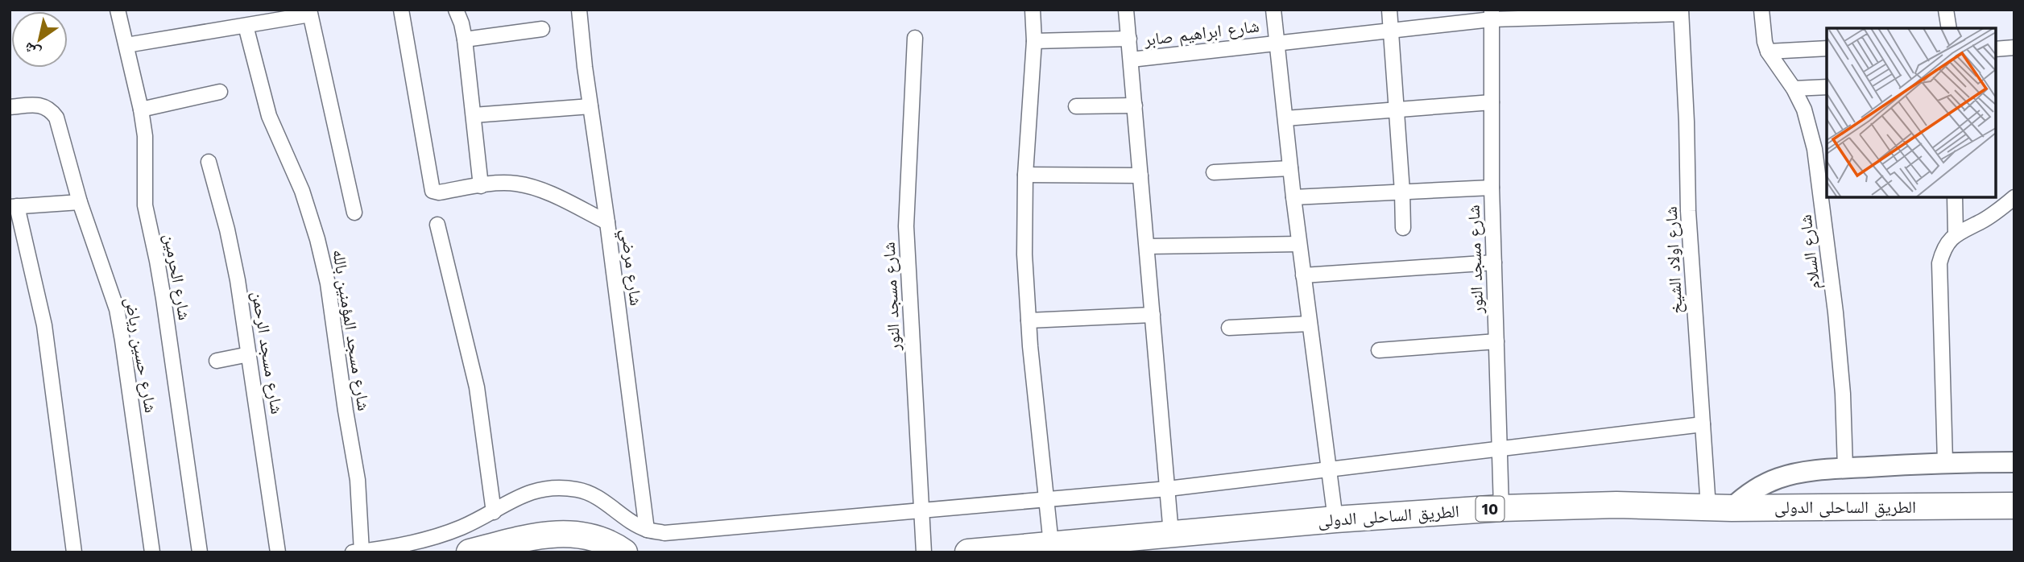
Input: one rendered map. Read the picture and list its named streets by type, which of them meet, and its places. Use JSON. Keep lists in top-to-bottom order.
{
  "streets": {
    "highway": ["الطريق الساحلى الدولى", "10"],
    "street": [
      "شارع ابراهيم صابر",
      "شارع السلام",
      "شارع مسجد النور",
      "شارع اولاد الشيخ",
      "شارع مرضي",
      "شارع الحرمين",
      "شارع مسجد المؤمنين بالله",
      "شارع مسجد الرحمن",
      "شارع حسين رياض"
    ]
  },
  "crossings": [
    ["شارع ابراهيم صابر", "شارع مسجد النور"],
    ["شارع ابراهيم صابر", "شارع اولاد الشيخ"],
    ["شارع مسجد النور", "الطريق الساحلى الدولى"],
    ["شارع اولاد الشيخ", "الطريق الساحلى الدولى"]
  ],
  "north": "bottom left"
}
